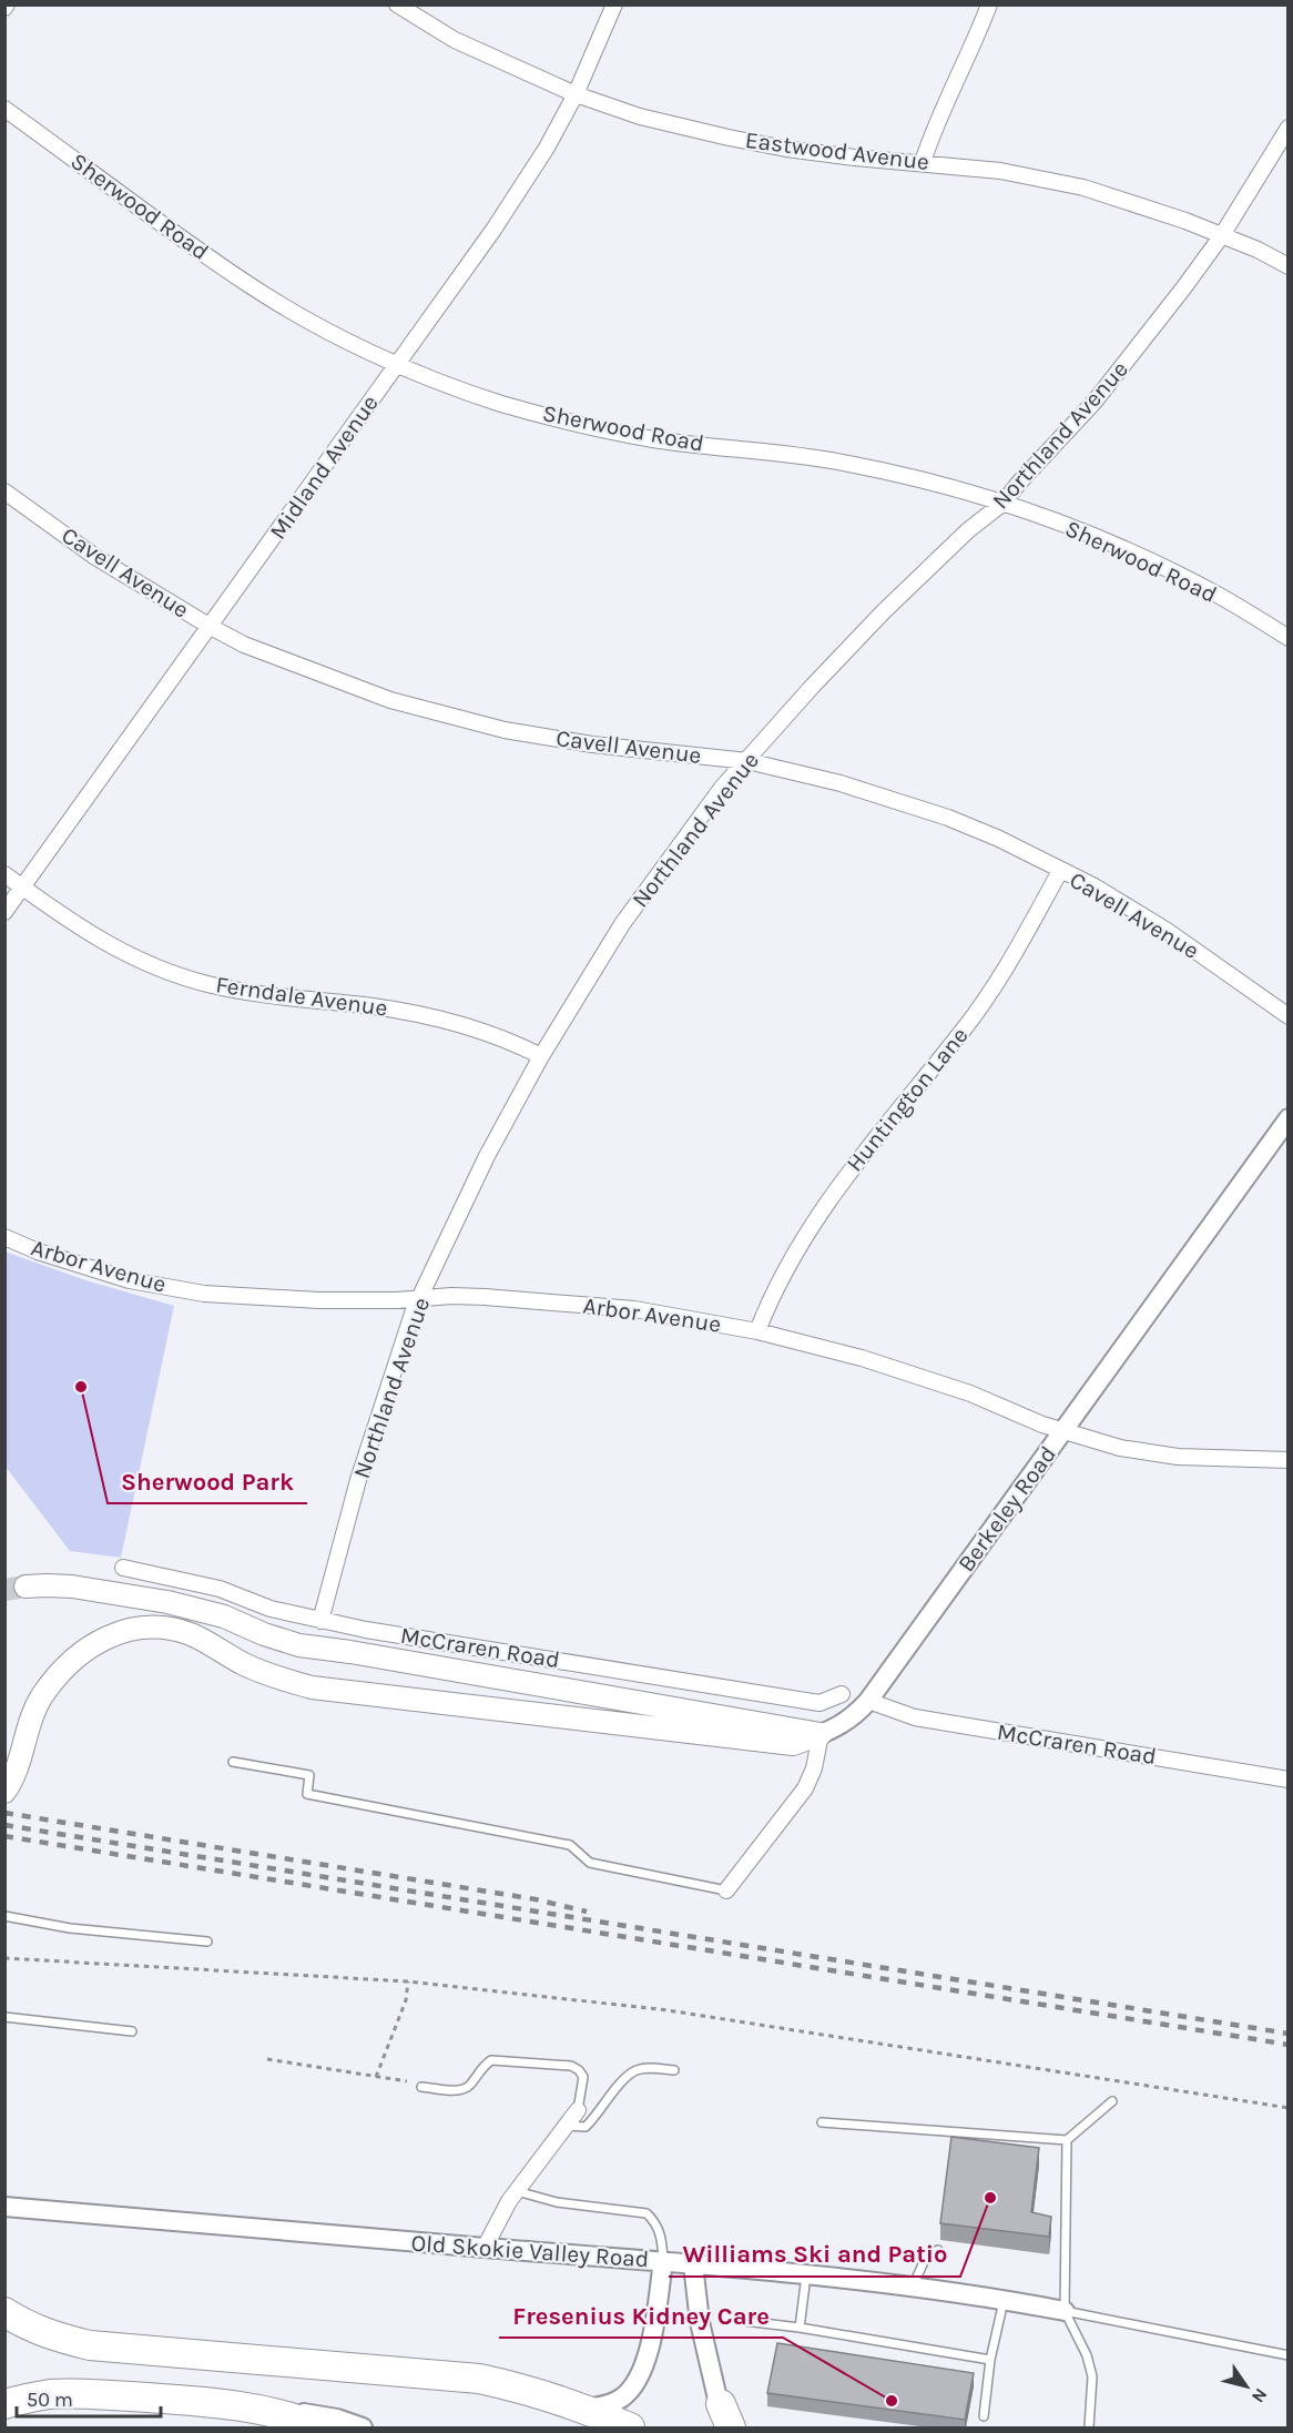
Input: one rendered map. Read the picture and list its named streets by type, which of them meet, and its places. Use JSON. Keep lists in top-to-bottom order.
{
  "streets": {
    "street": [
      "Eastwood Avenue",
      "Sherwood Road",
      "Northland Avenue",
      "Midland Avenue",
      "Cavell Avenue",
      "Ferndale Avenue",
      "Huntington Lane",
      "Arbor Avenue",
      "Berkeley Road",
      "McCraren Road",
      "Old Skokie Valley Road"
    ]
  },
  "crossings": [
    ["Eastwood Avenue", "Northland Avenue"],
    ["Eastwood Avenue", "Midland Avenue"],
    ["Sherwood Road", "Northland Avenue"],
    ["Sherwood Road", "Midland Avenue"],
    ["Northland Avenue", "Cavell Avenue"],
    ["Northland Avenue", "Ferndale Avenue"],
    ["Northland Avenue", "Arbor Avenue"],
    ["Northland Avenue", "McCraren Road"],
    ["Midland Avenue", "Cavell Avenue"],
    ["Midland Avenue", "Ferndale Avenue"],
    ["Cavell Avenue", "Huntington Lane"],
    ["Huntington Lane", "Arbor Avenue"],
    ["Arbor Avenue", "Berkeley Road"],
    ["Berkeley Road", "McCraren Road"]
  ],
  "places": ["Sherwood Park", "Williams Ski and Patio", "Fresenius Kidney Care"],
  "scale_bar": "50 m",
  "north": "bottom right"
}
